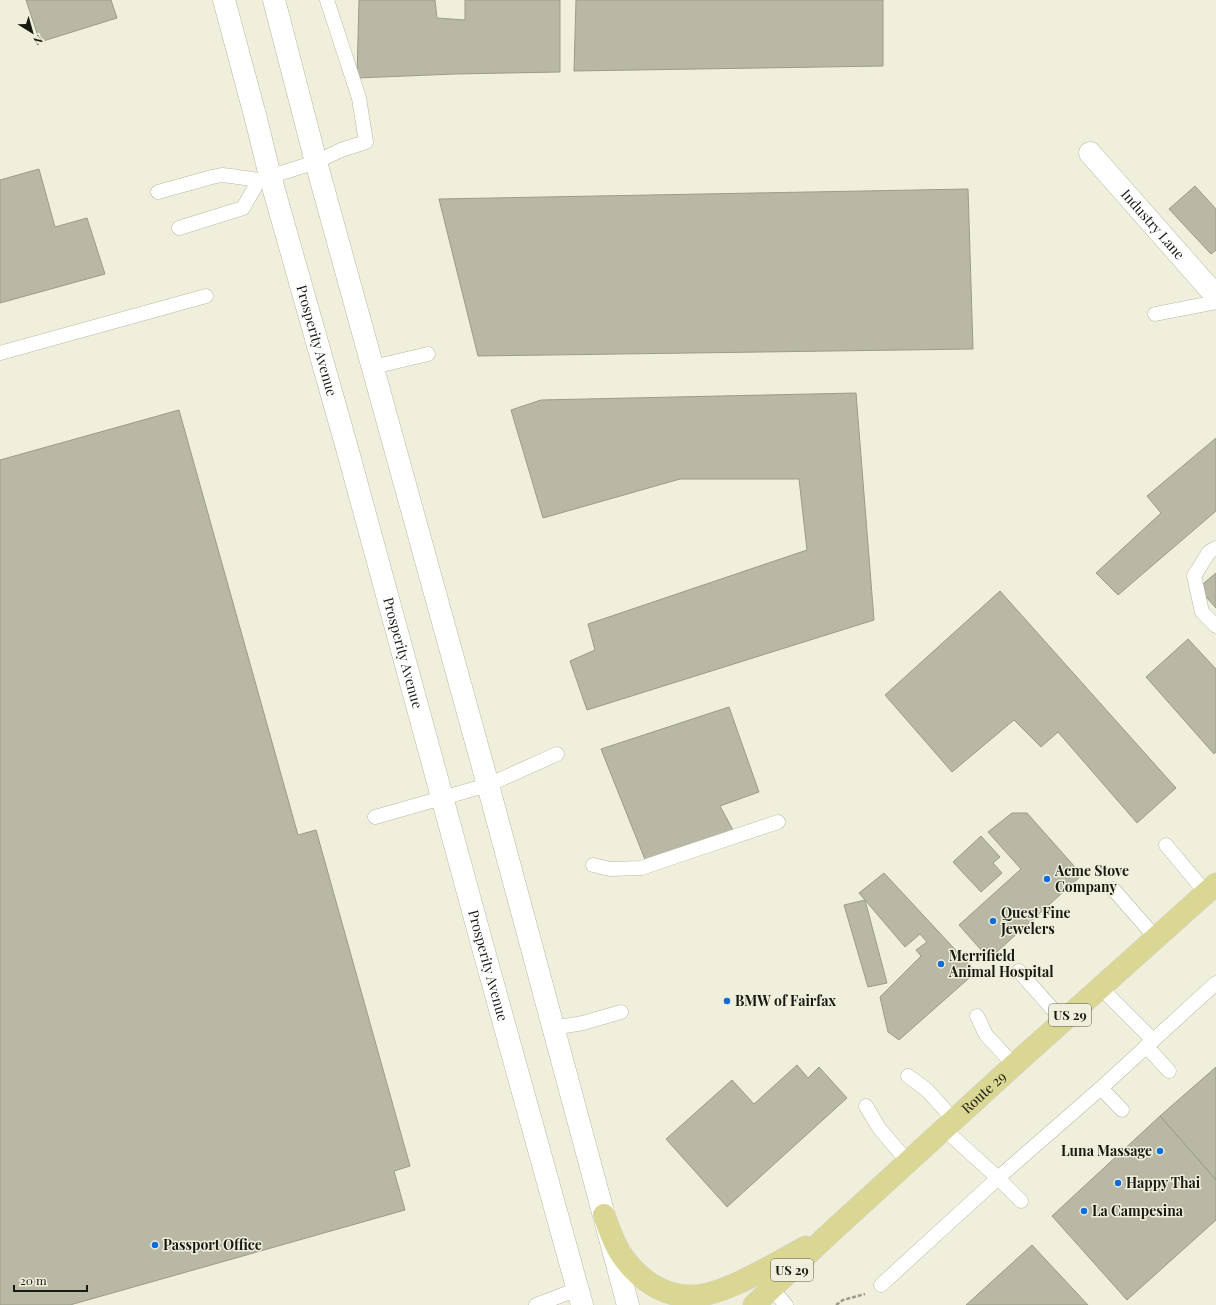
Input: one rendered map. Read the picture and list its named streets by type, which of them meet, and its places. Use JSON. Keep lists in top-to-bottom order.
{
  "streets": {
    "main road": [
      "Industry Lane",
      "Prosperity Avenue",
      "US 29",
      "Route 29"
    ]
  },
  "places": [
    "Acme Stove Company",
    "Quest Fine Jewelers",
    "Merrifield Animal Hospital",
    "BMW of Fairfax",
    "Luna Massage",
    "Happy Thai",
    "La Campesina",
    "Passport Office"
  ],
  "scale_bar": "20 m",
  "north": "bottom right"
}
